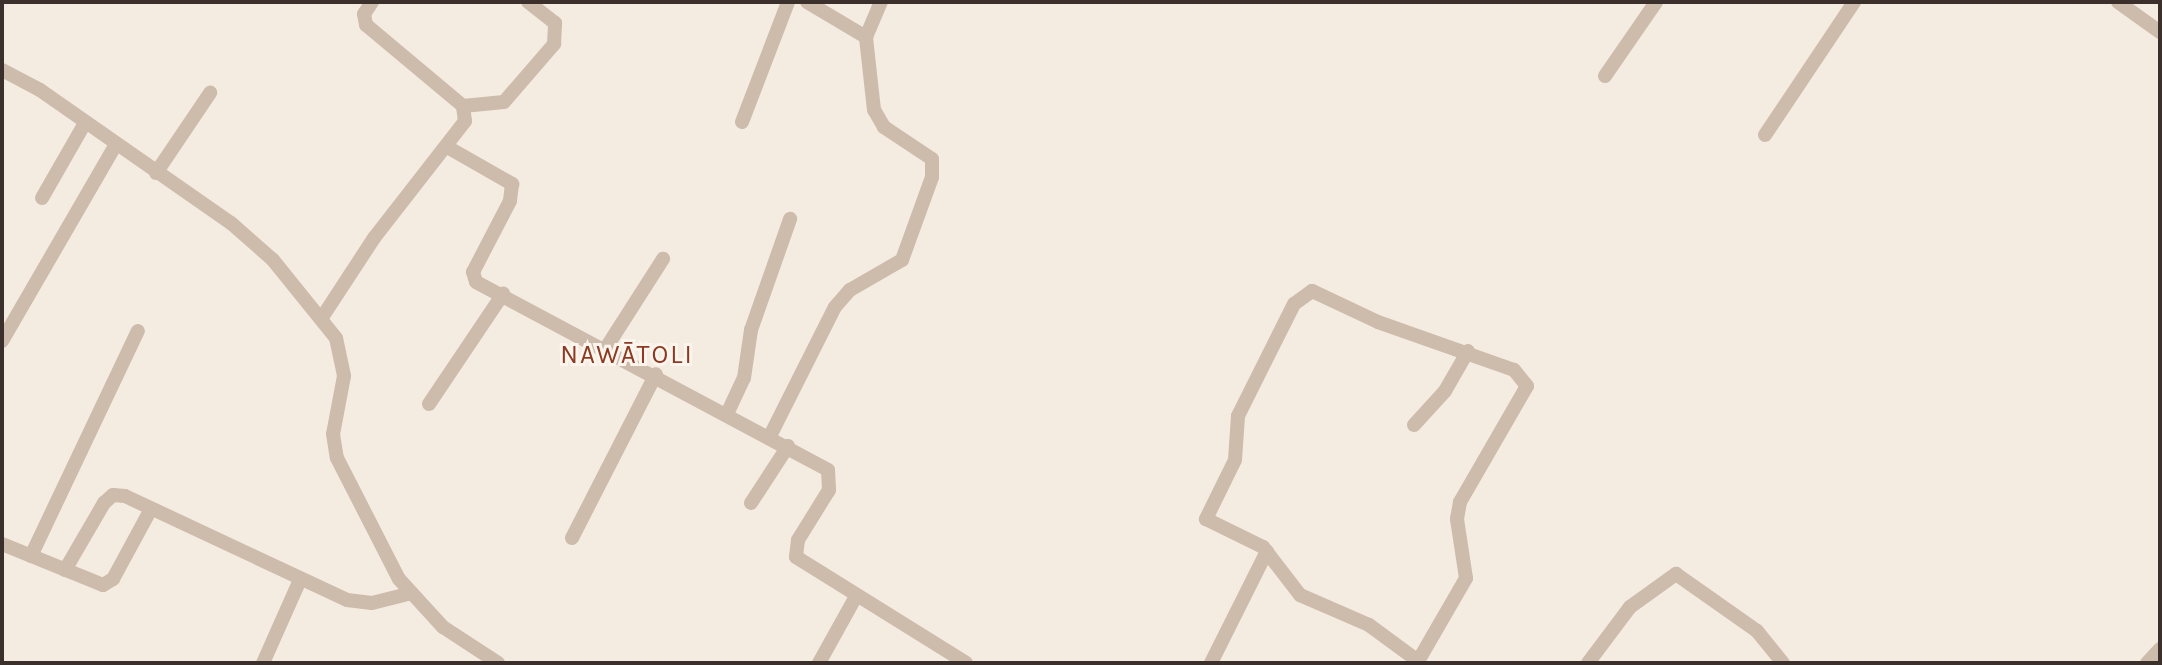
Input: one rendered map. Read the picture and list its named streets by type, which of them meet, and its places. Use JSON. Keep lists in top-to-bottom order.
{
  "districts": ["NAWĀTOLI"]
}
